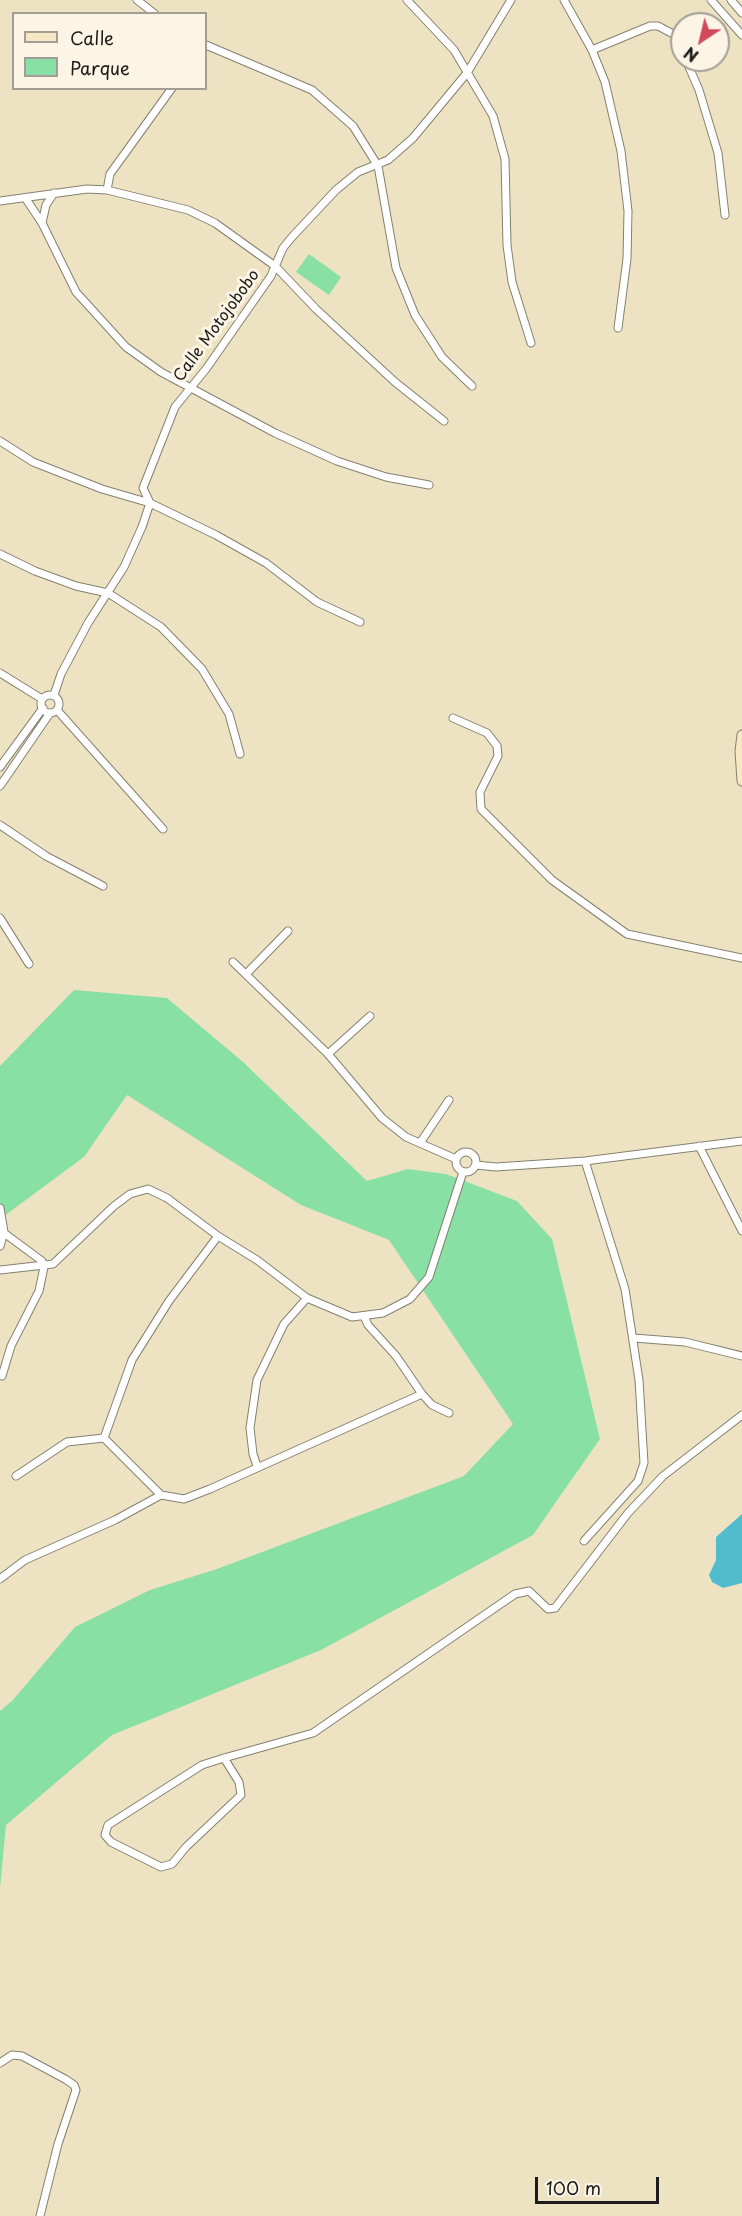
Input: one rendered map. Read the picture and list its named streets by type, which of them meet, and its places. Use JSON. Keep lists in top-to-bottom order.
{
  "streets": {
    "street": ["Calle Motojobobo"]
  },
  "legend": ["Calle", "Parque"],
  "scale_bar": "100 m",
  "north": "bottom left"
}
